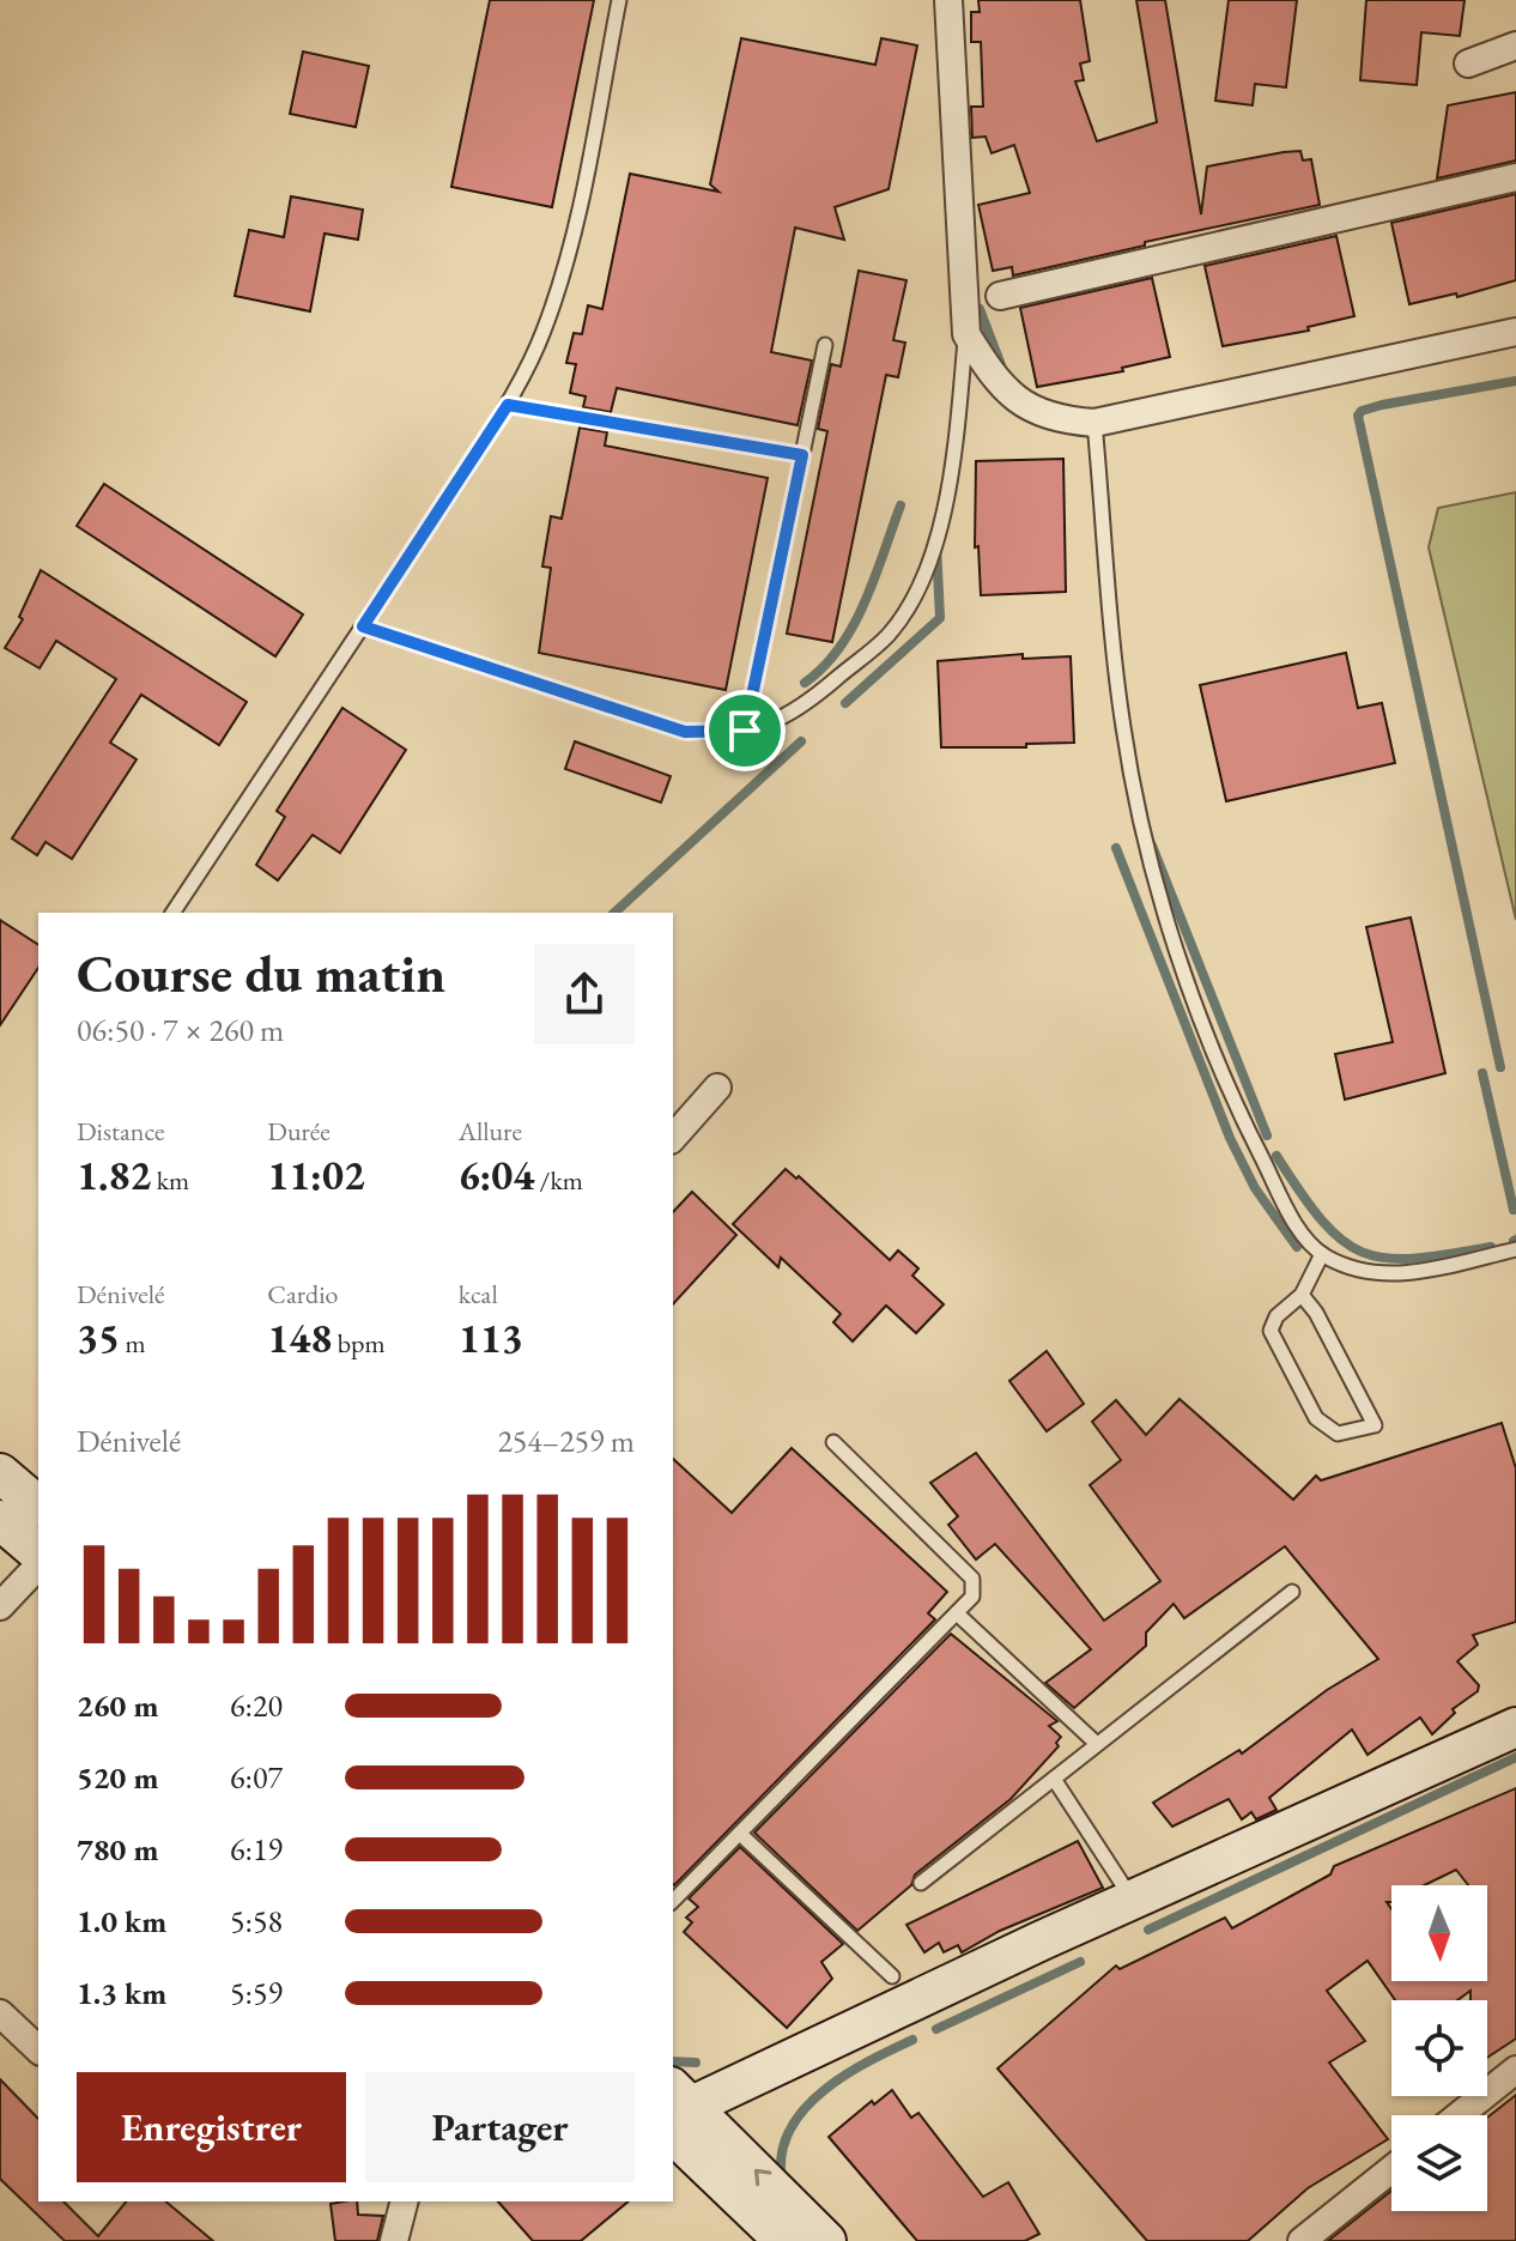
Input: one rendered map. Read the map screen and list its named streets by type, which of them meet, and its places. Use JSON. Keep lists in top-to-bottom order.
{
  "north": "bottom",
  "page": {
    "heading": ["Course du matin", "06:50 · 7 × 260 m"],
    "stats": [
      ["Distance", "1.82 km"],
      ["Durée", "11:02"],
      ["Allure", "6:04 /km"],
      ["Dénivelé", "35 m"],
      ["Cardio", "148 bpm"],
      ["kcal", "113"]
    ],
    "chart": ["Dénivelé", "254–259 m"],
    "list": [
      {
        "name": "260 m",
        "note": "6:20"
      },
      {
        "name": "520 m",
        "note": "6:07"
      },
      {
        "name": "780 m",
        "note": "6:19"
      },
      {
        "name": "1.0 km",
        "note": "5:58"
      },
      {
        "name": "1.3 km",
        "note": "5:59"
      }
    ],
    "buttons": ["Enregistrer", "Partager"]
  }
}
